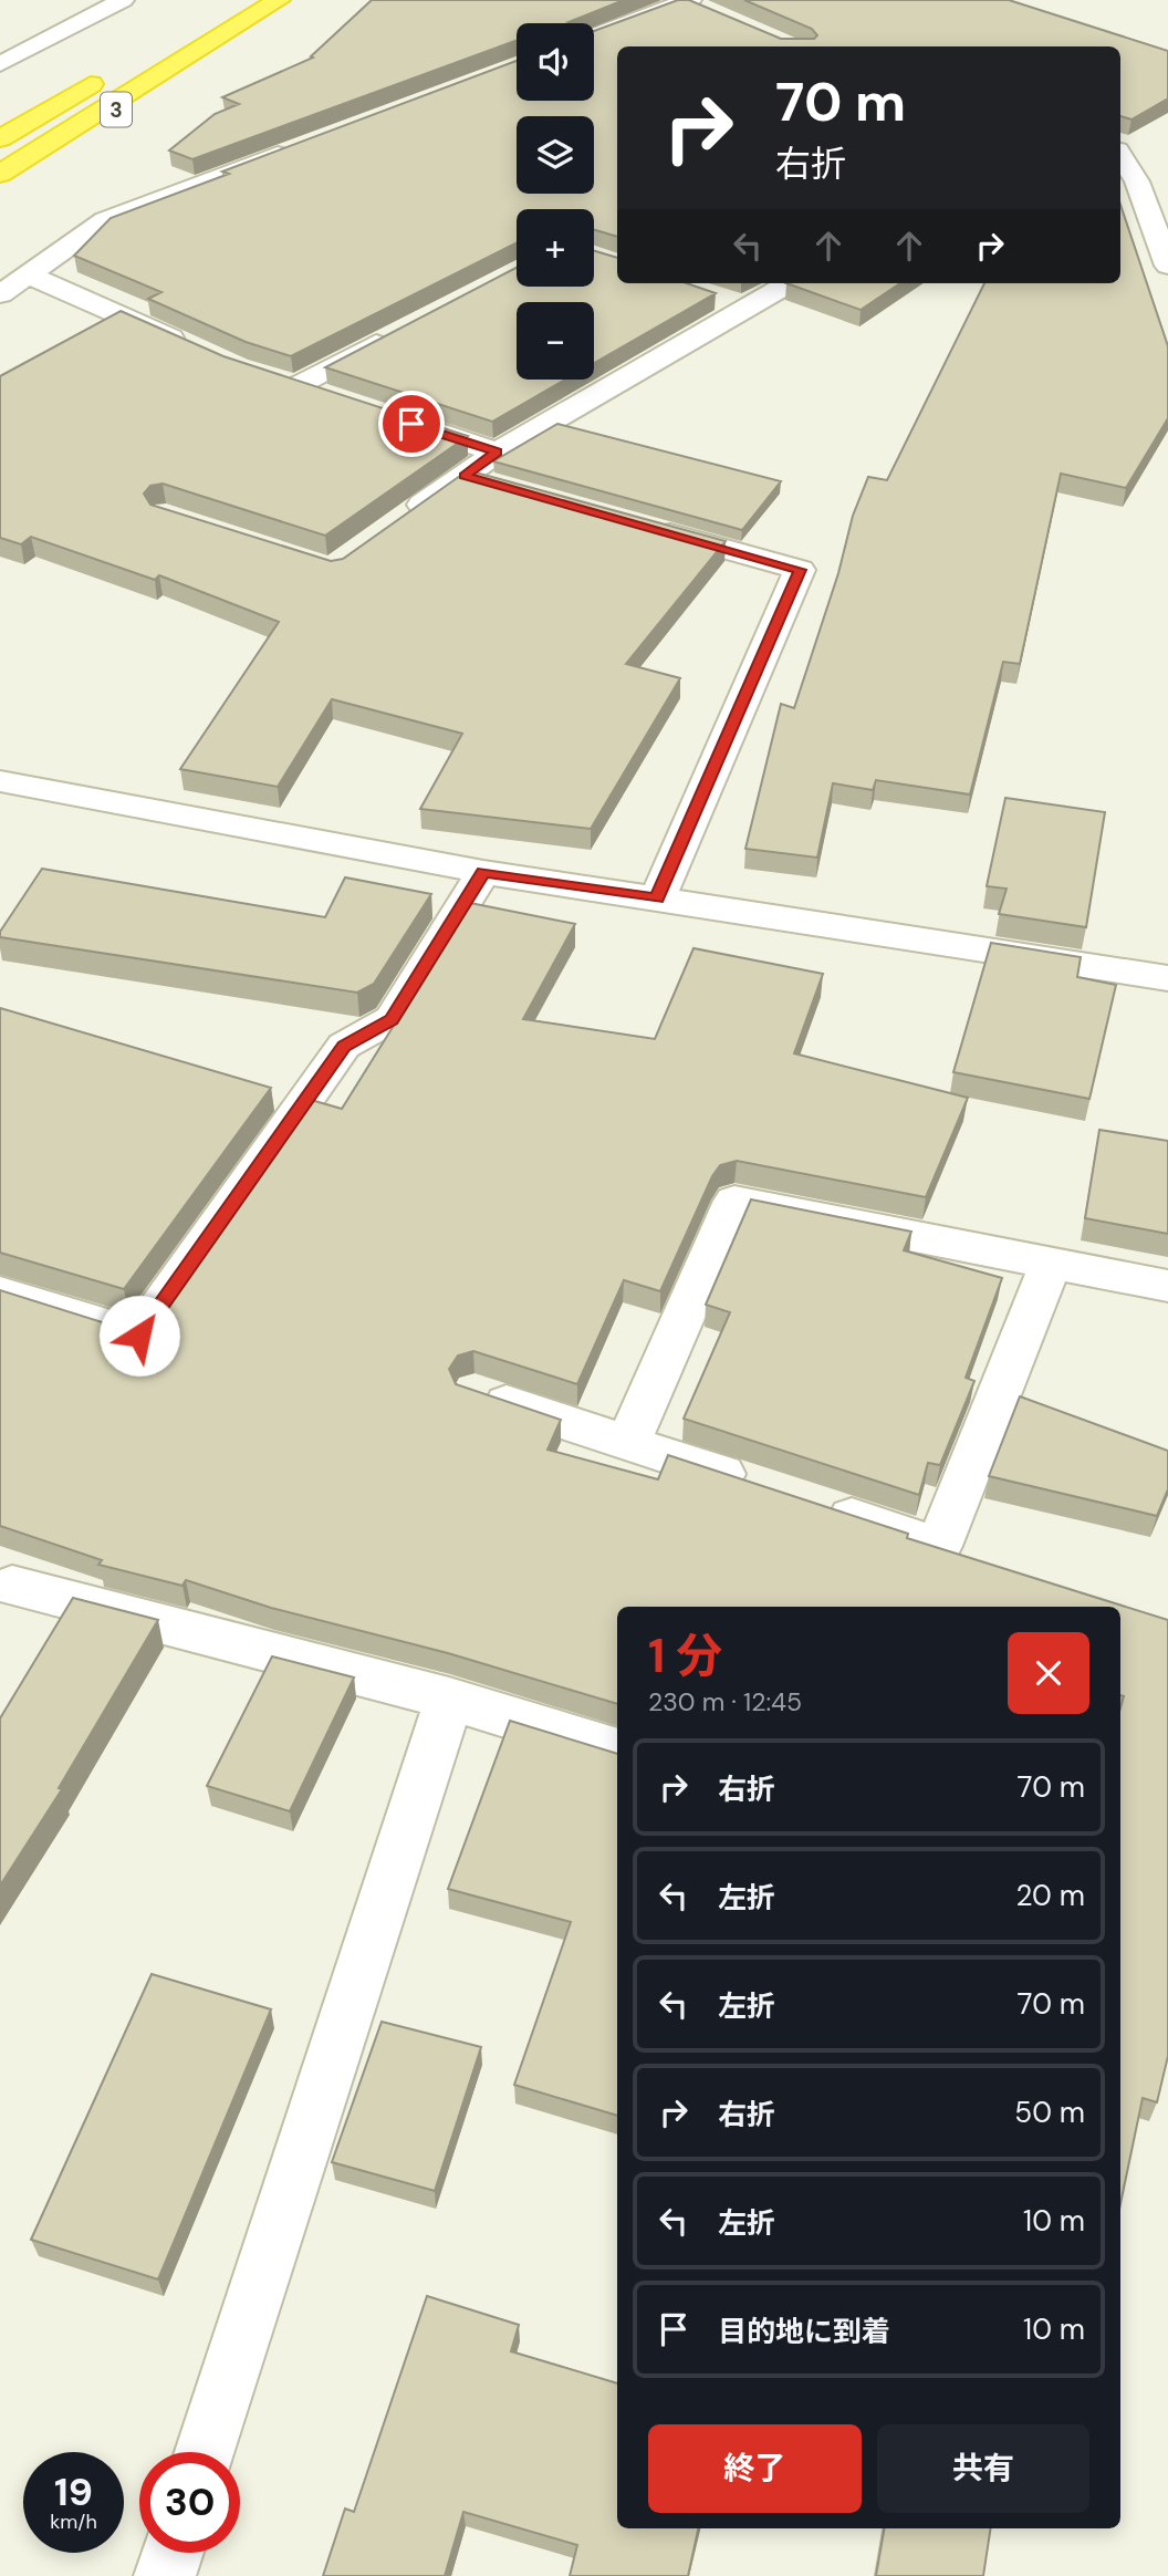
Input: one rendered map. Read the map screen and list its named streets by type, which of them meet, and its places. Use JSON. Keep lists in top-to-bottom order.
{
  "streets": {
    "highway": ["3"]
  },
  "page": {
    "map_buttons": ["+", "−"],
    "turn": ["70 m", "右折"],
    "heading": ["1 分", "230 m · 12:45"],
    "list": [
      {
        "name": "右折",
        "value": "70 m"
      },
      {
        "name": "左折",
        "value": "20 m"
      },
      {
        "name": "左折",
        "value": "70 m"
      },
      {
        "name": "右折",
        "value": "50 m"
      },
      {
        "name": "左折",
        "value": "10 m"
      },
      {
        "name": "目的地に到着",
        "value": "10 m"
      }
    ],
    "buttons": ["終了", "共有"],
    "speed": "19 km/h",
    "limit": "30"
  }
}
